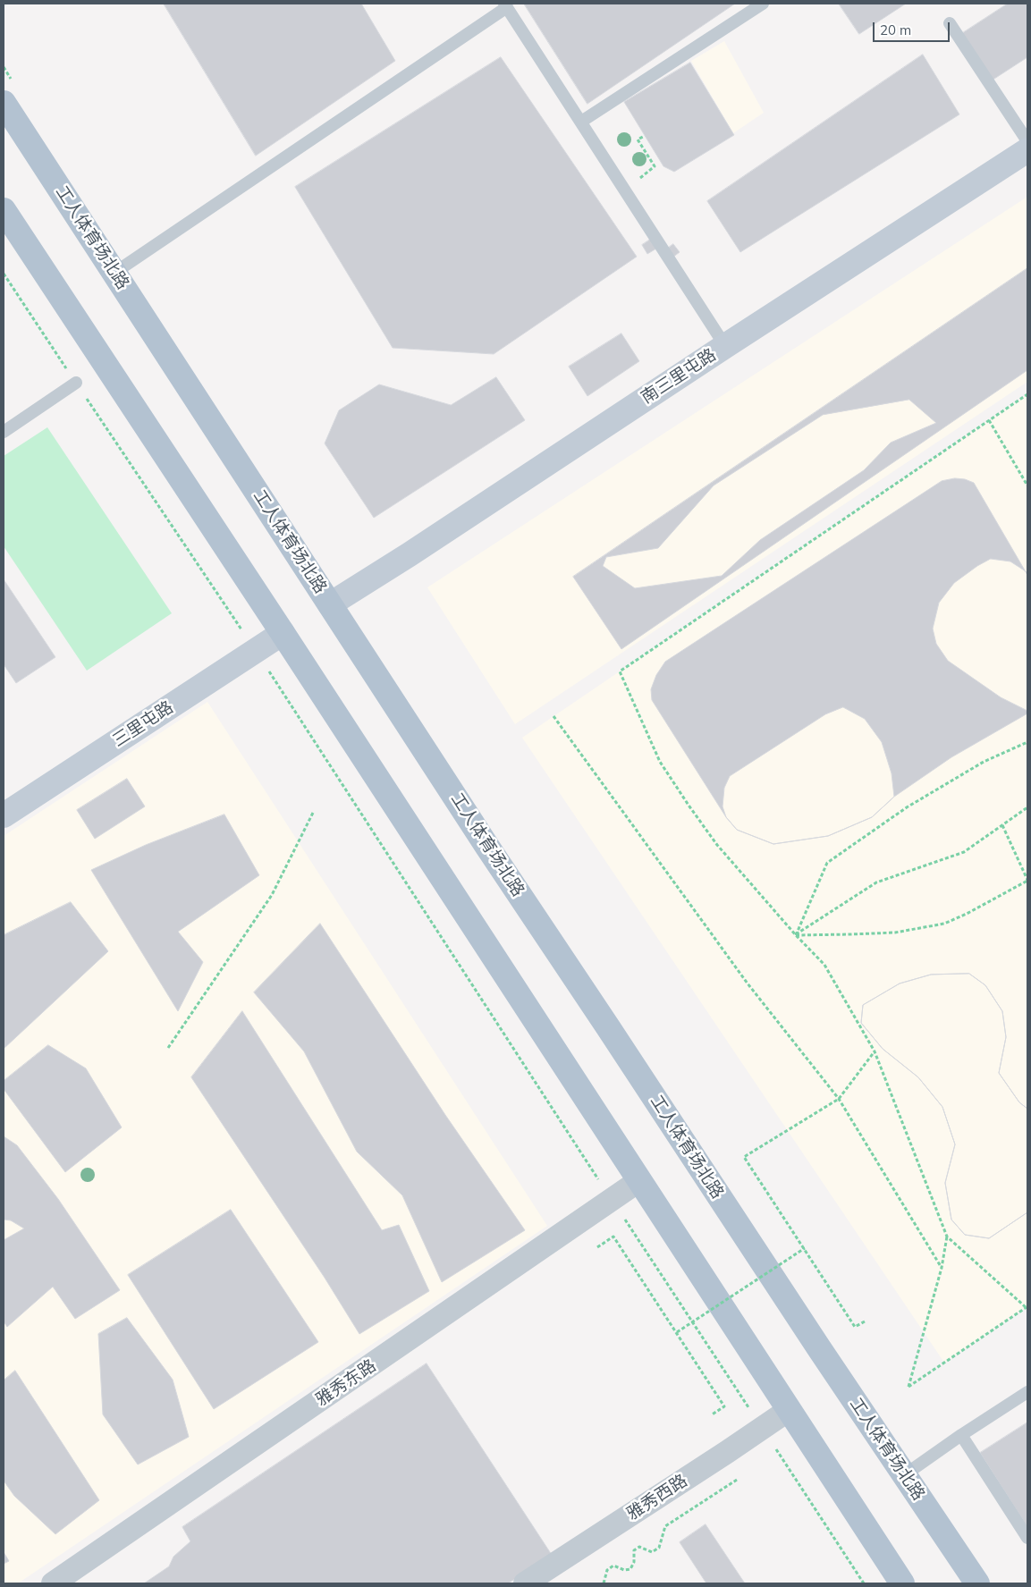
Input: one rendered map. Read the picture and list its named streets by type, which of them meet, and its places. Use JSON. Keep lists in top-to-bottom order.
{
  "streets": {
    "main road": ["工人体育场北路"],
    "street": [
      "南三里屯路",
      "三里屯路",
      "雅秀东路",
      "雅秀西路"
    ]
  },
  "crossings": [
    ["工人体育场北路", "南三里屯路"]
  ],
  "scale_bar": "20 m"
}
